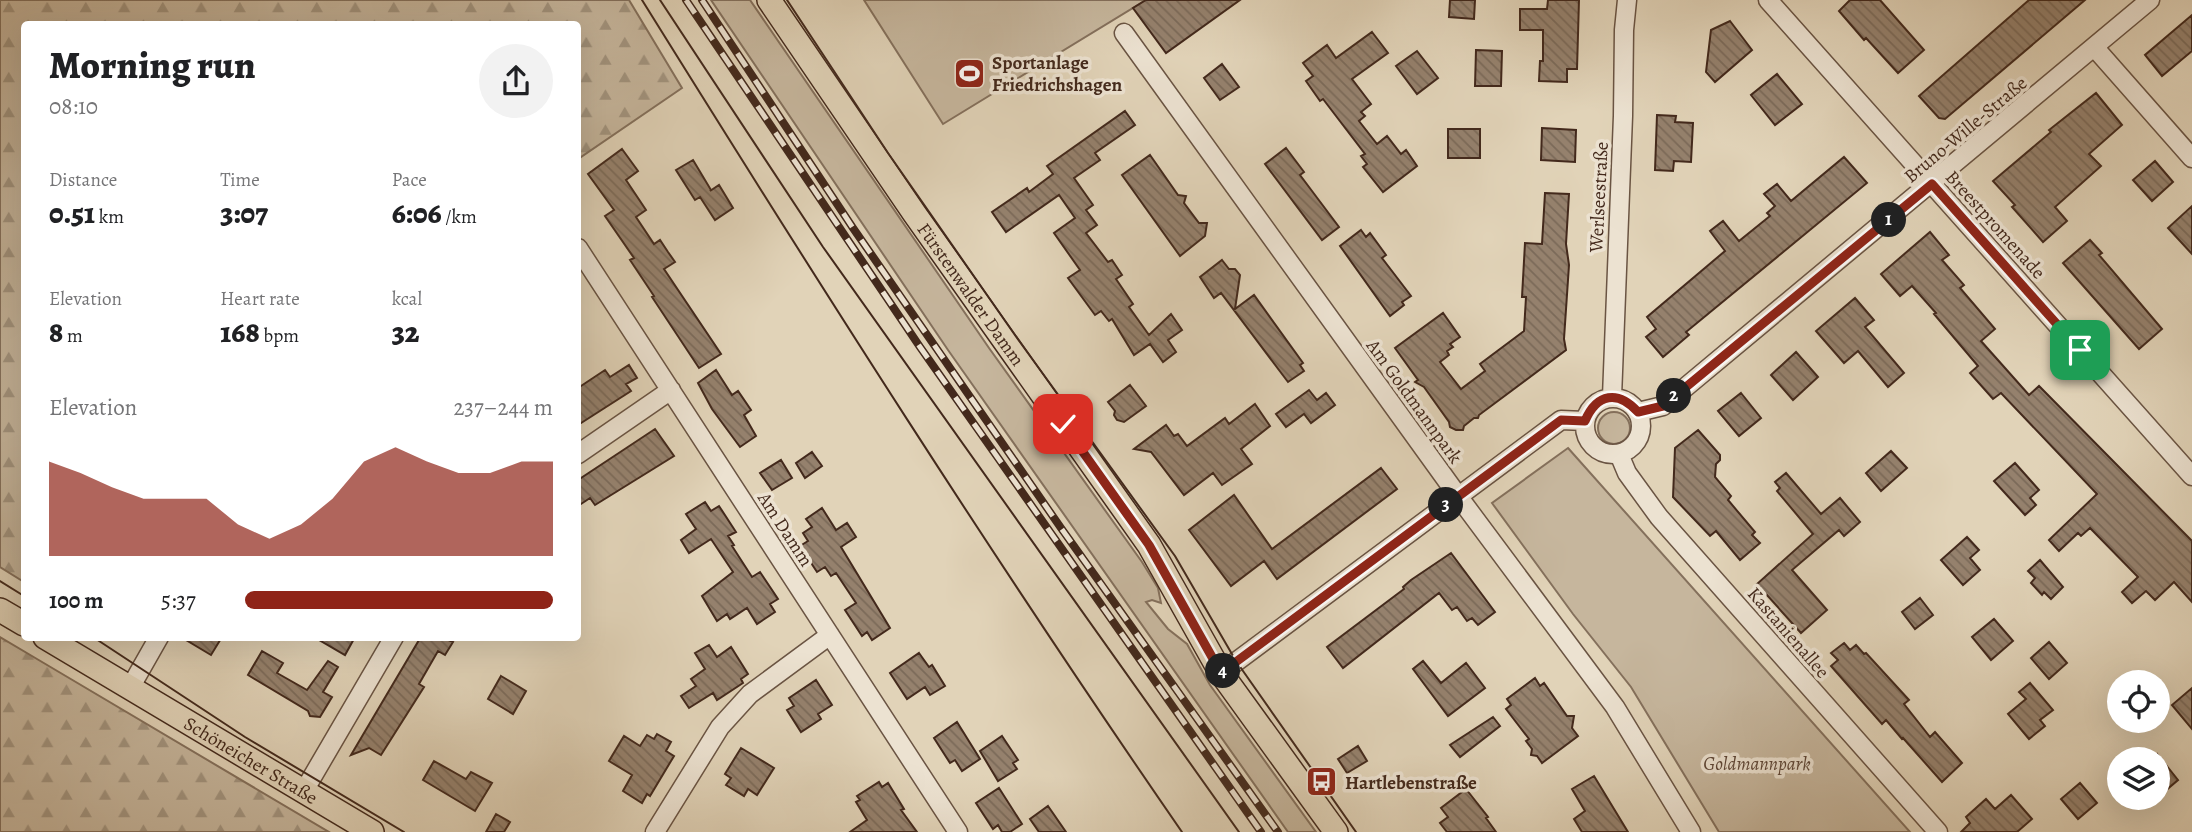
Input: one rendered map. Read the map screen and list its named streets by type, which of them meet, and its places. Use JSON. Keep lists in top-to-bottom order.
{
  "streets": {
    "main road": ["Fürstenwalder Damm", "Schöneicher Straße"],
    "street": [
      "Bruno-Wille-Straße",
      "Werlseestraße",
      "Breestpromenade",
      "Am Goldmannpark",
      "Am Damm",
      "Kastanienallee"
    ]
  },
  "crossings": [
    ["Bruno-Wille-Straße", "Werlseestraße"],
    ["Bruno-Wille-Straße", "Breestpromenade"],
    ["Bruno-Wille-Straße", "Kastanienallee"],
    ["Werlseestraße", "Kastanienallee"]
  ],
  "parks": ["Goldmannpark"],
  "places": {
    "sports": ["Sportanlage Friedrichshagen"],
    "bus stop": ["Hartlebenstraße"]
  },
  "page": {
    "heading": ["Morning run", "08:10"],
    "stats": [
      ["Distance", "0.51 km"],
      ["Time", "3:07"],
      ["Pace", "6:06 /km"],
      ["Elevation", "8 m"],
      ["Heart rate", "168 bpm"],
      ["kcal", "32"]
    ],
    "pins": [
      "1",
      "2",
      "3",
      "4"
    ],
    "chart": ["Elevation", "237–244 m"],
    "list": [
      {
        "name": "100 m",
        "note": "5:37"
      }
    ]
  }
}
